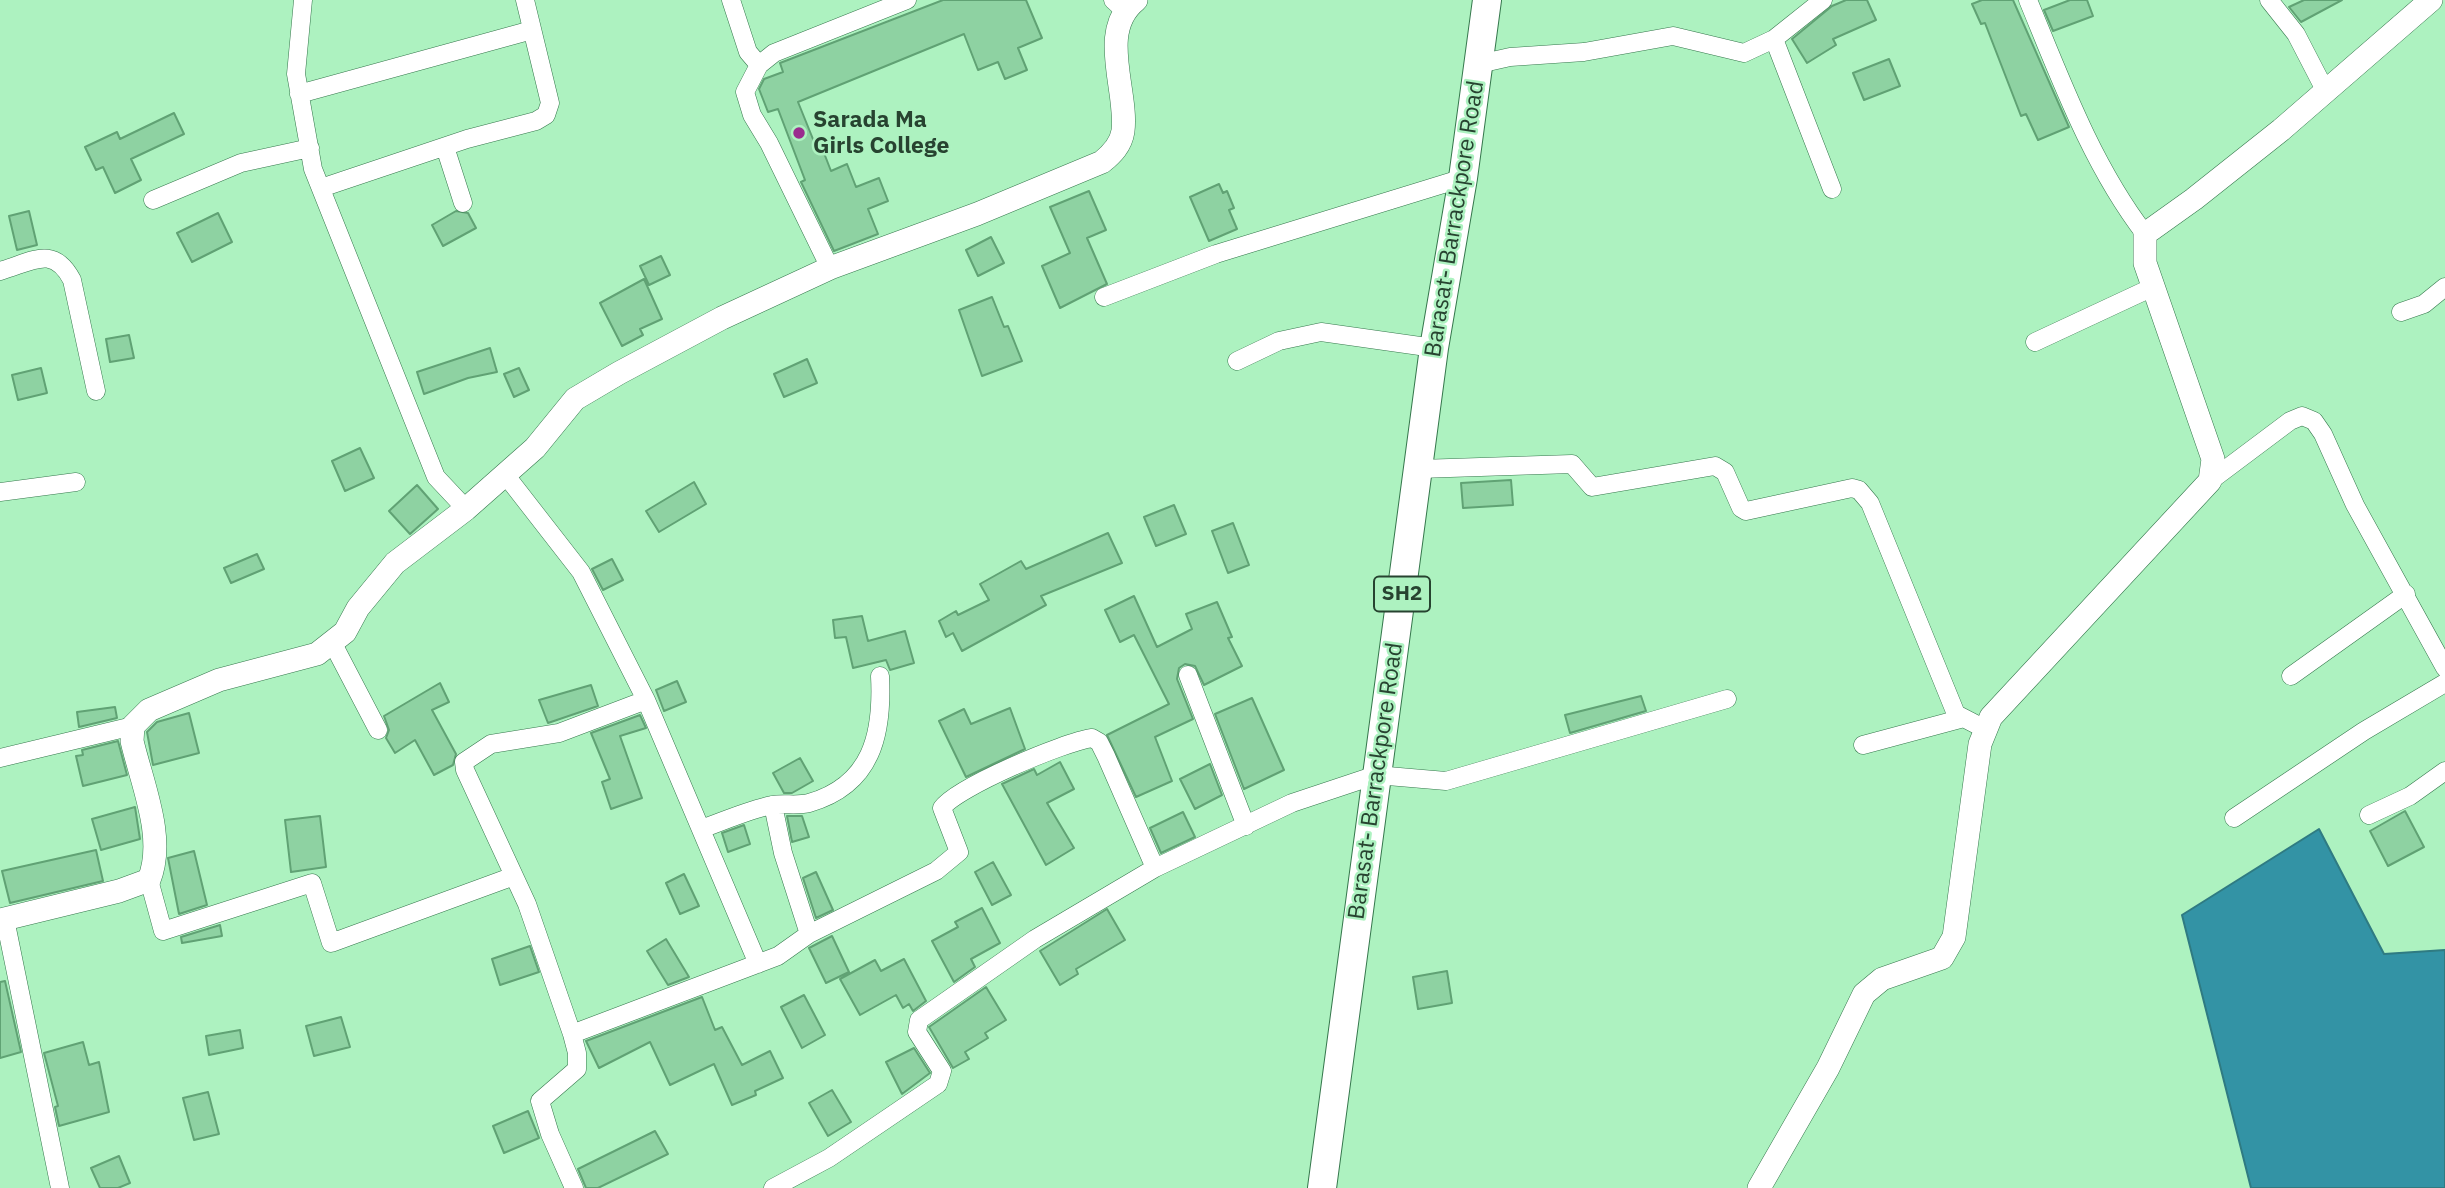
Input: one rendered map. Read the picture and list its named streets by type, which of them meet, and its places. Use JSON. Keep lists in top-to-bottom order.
{
  "streets": {
    "main road": ["Barasat- Barrackpore Road", "SH2"]
  },
  "places": ["Sarada Ma Girls College"]
}
